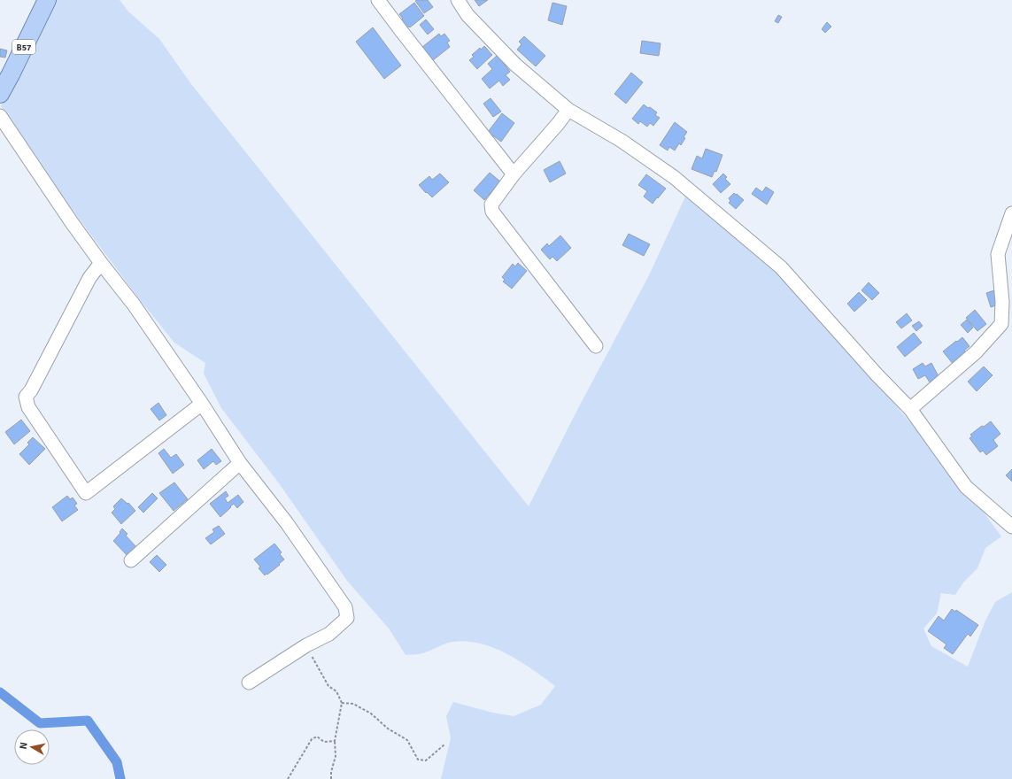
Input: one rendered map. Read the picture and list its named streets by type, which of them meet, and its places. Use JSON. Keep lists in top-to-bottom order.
{
  "streets": {
    "main road": ["B57"]
  },
  "north": "left"
}
